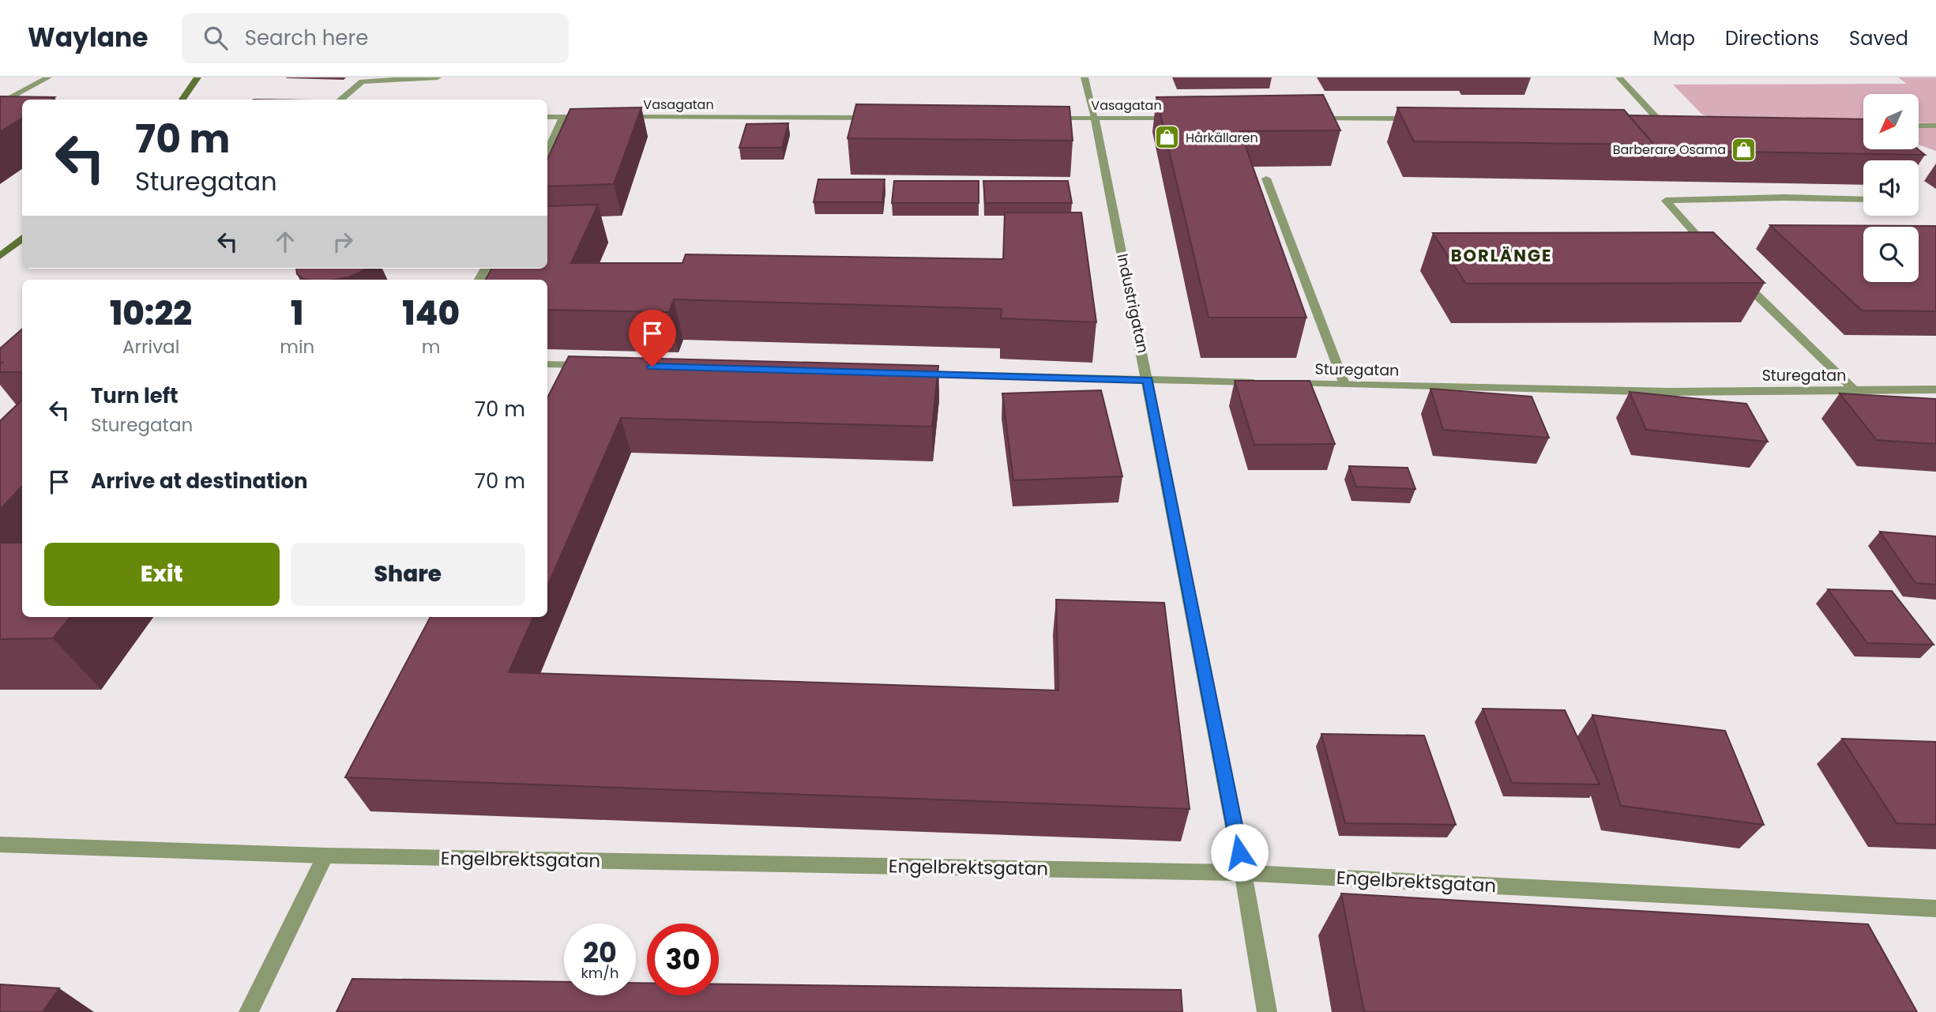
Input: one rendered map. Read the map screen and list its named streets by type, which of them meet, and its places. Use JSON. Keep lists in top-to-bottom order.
{
  "streets": {
    "street": [
      "Vasagatan",
      "Industrigatan",
      "Sturegatan",
      "Engelbrektsgatan"
    ]
  },
  "crossings": [
    ["Vasagatan", "Industrigatan"],
    ["Industrigatan", "Sturegatan"],
    ["Industrigatan", "Engelbrektsgatan"]
  ],
  "districts": ["BORLÄNGE"],
  "places": {
    "shop": ["Hårkällaren", "Barberare Osama"]
  },
  "north": "bottom left",
  "page": {
    "header": "Waylane",
    "search": "Search here",
    "nav": ["Map", "Directions", "Saved"],
    "turn": ["70 m", "Sturegatan"],
    "eta": [
      "10:22",
      "Arrival",
      "1",
      "min",
      "140",
      "m"
    ],
    "list": [
      {
        "name": "Turn left",
        "note": "Sturegatan",
        "value": "70 m"
      },
      {
        "name": "Arrive at destination",
        "value": "70 m"
      }
    ],
    "buttons": ["Exit", "Share"],
    "speed": "20 km/h",
    "limit": "30"
  }
}
